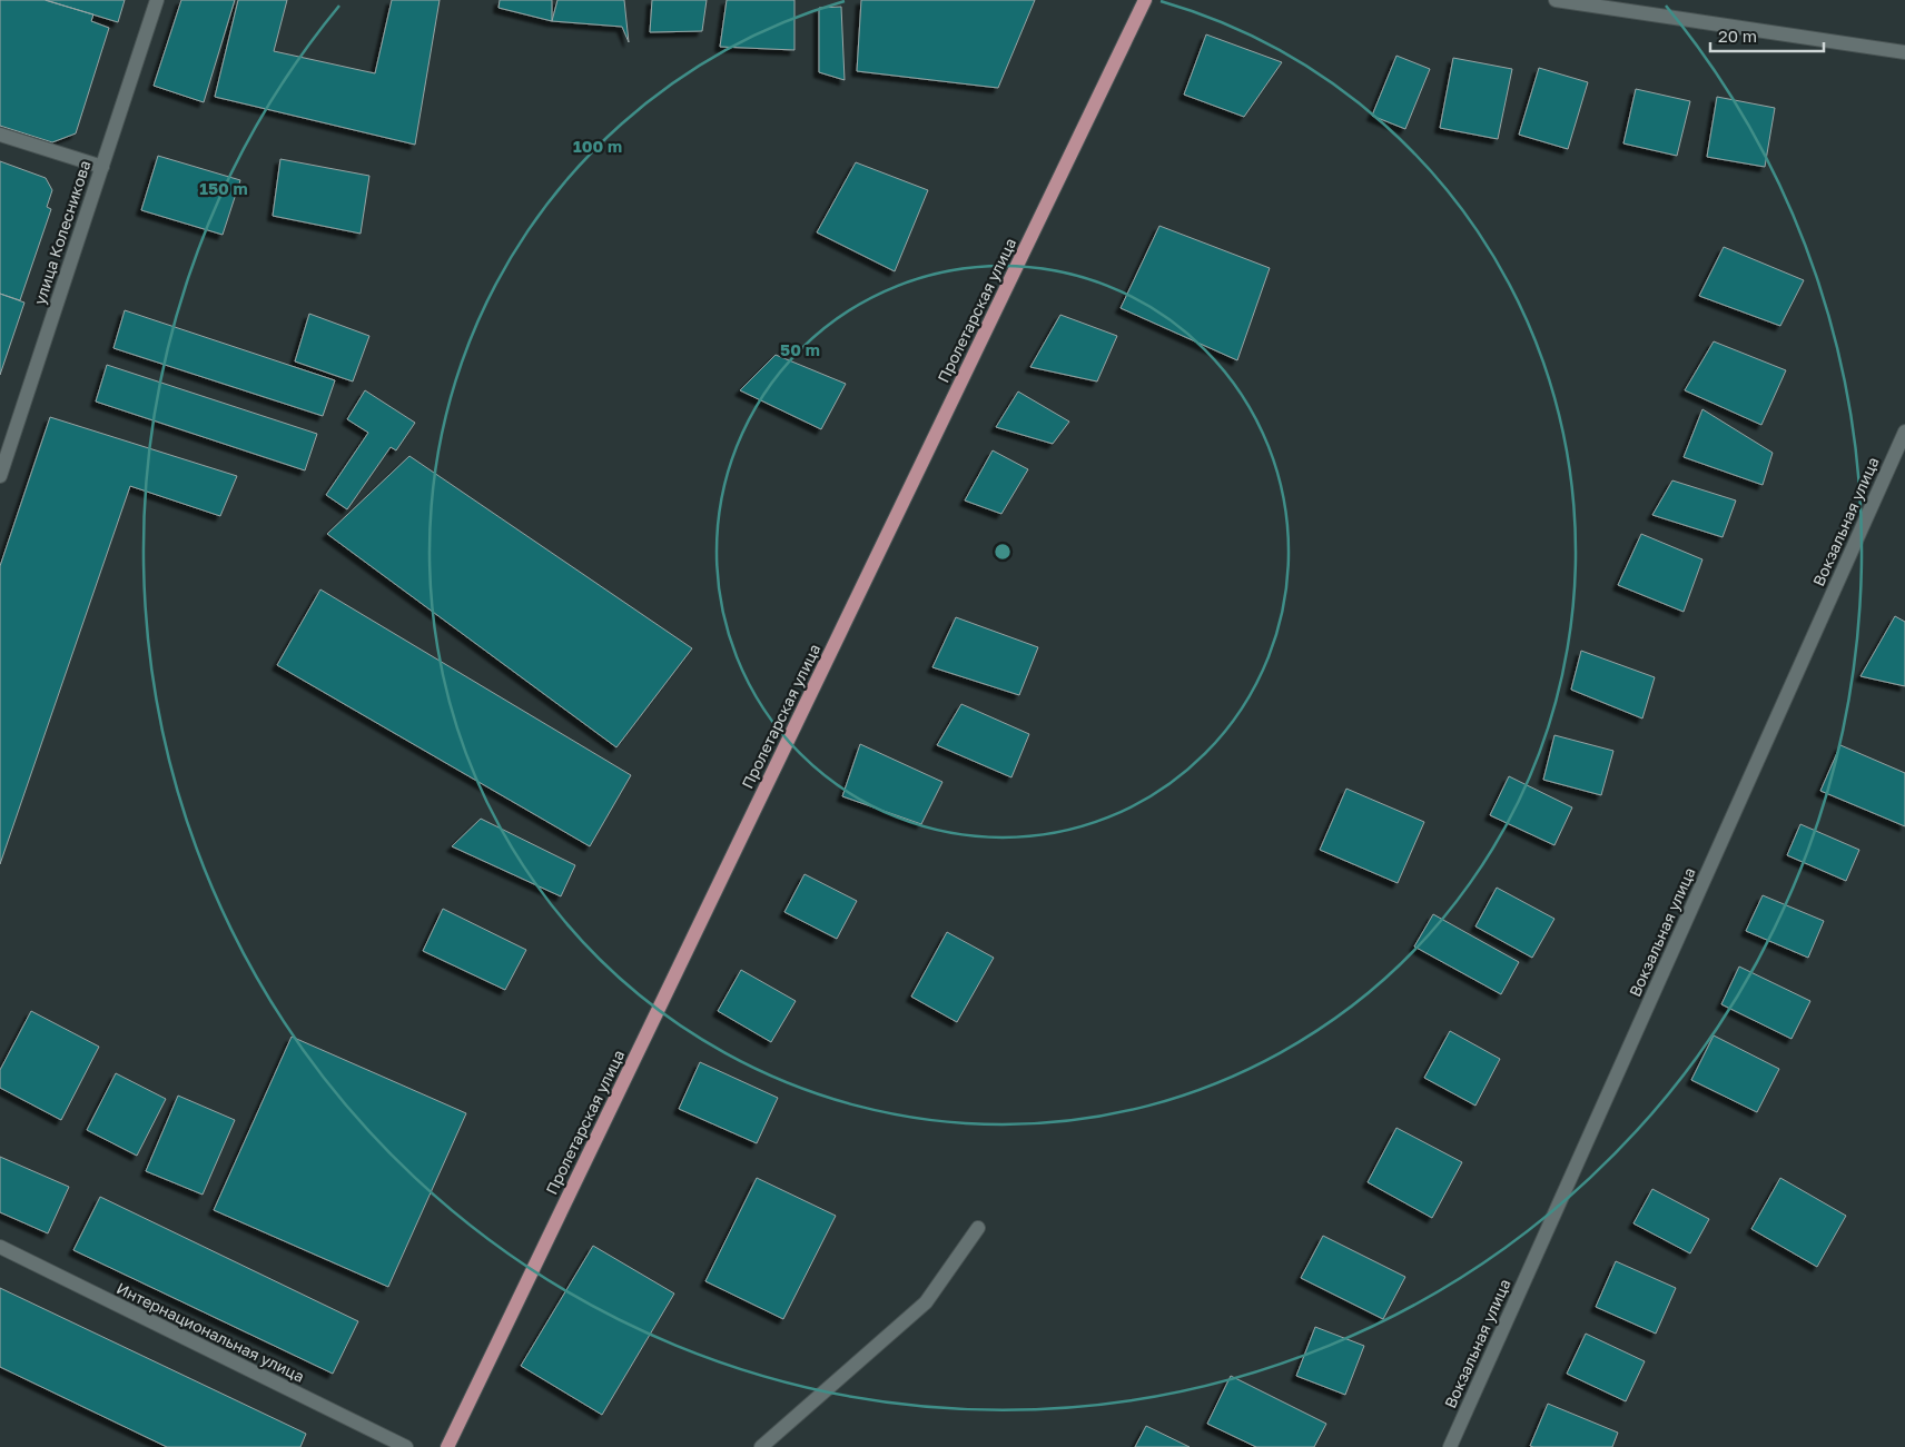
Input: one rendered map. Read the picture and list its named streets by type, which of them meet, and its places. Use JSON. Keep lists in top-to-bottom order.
{
  "streets": {
    "main road": ["Пролетарская улица"],
    "street": ["улица Колесникова", "Вокзальная улица", "Интернациональная улица"]
  },
  "scale_bar": "20 m",
  "rings": ["100 m", "150 m", "50 m"]
}
